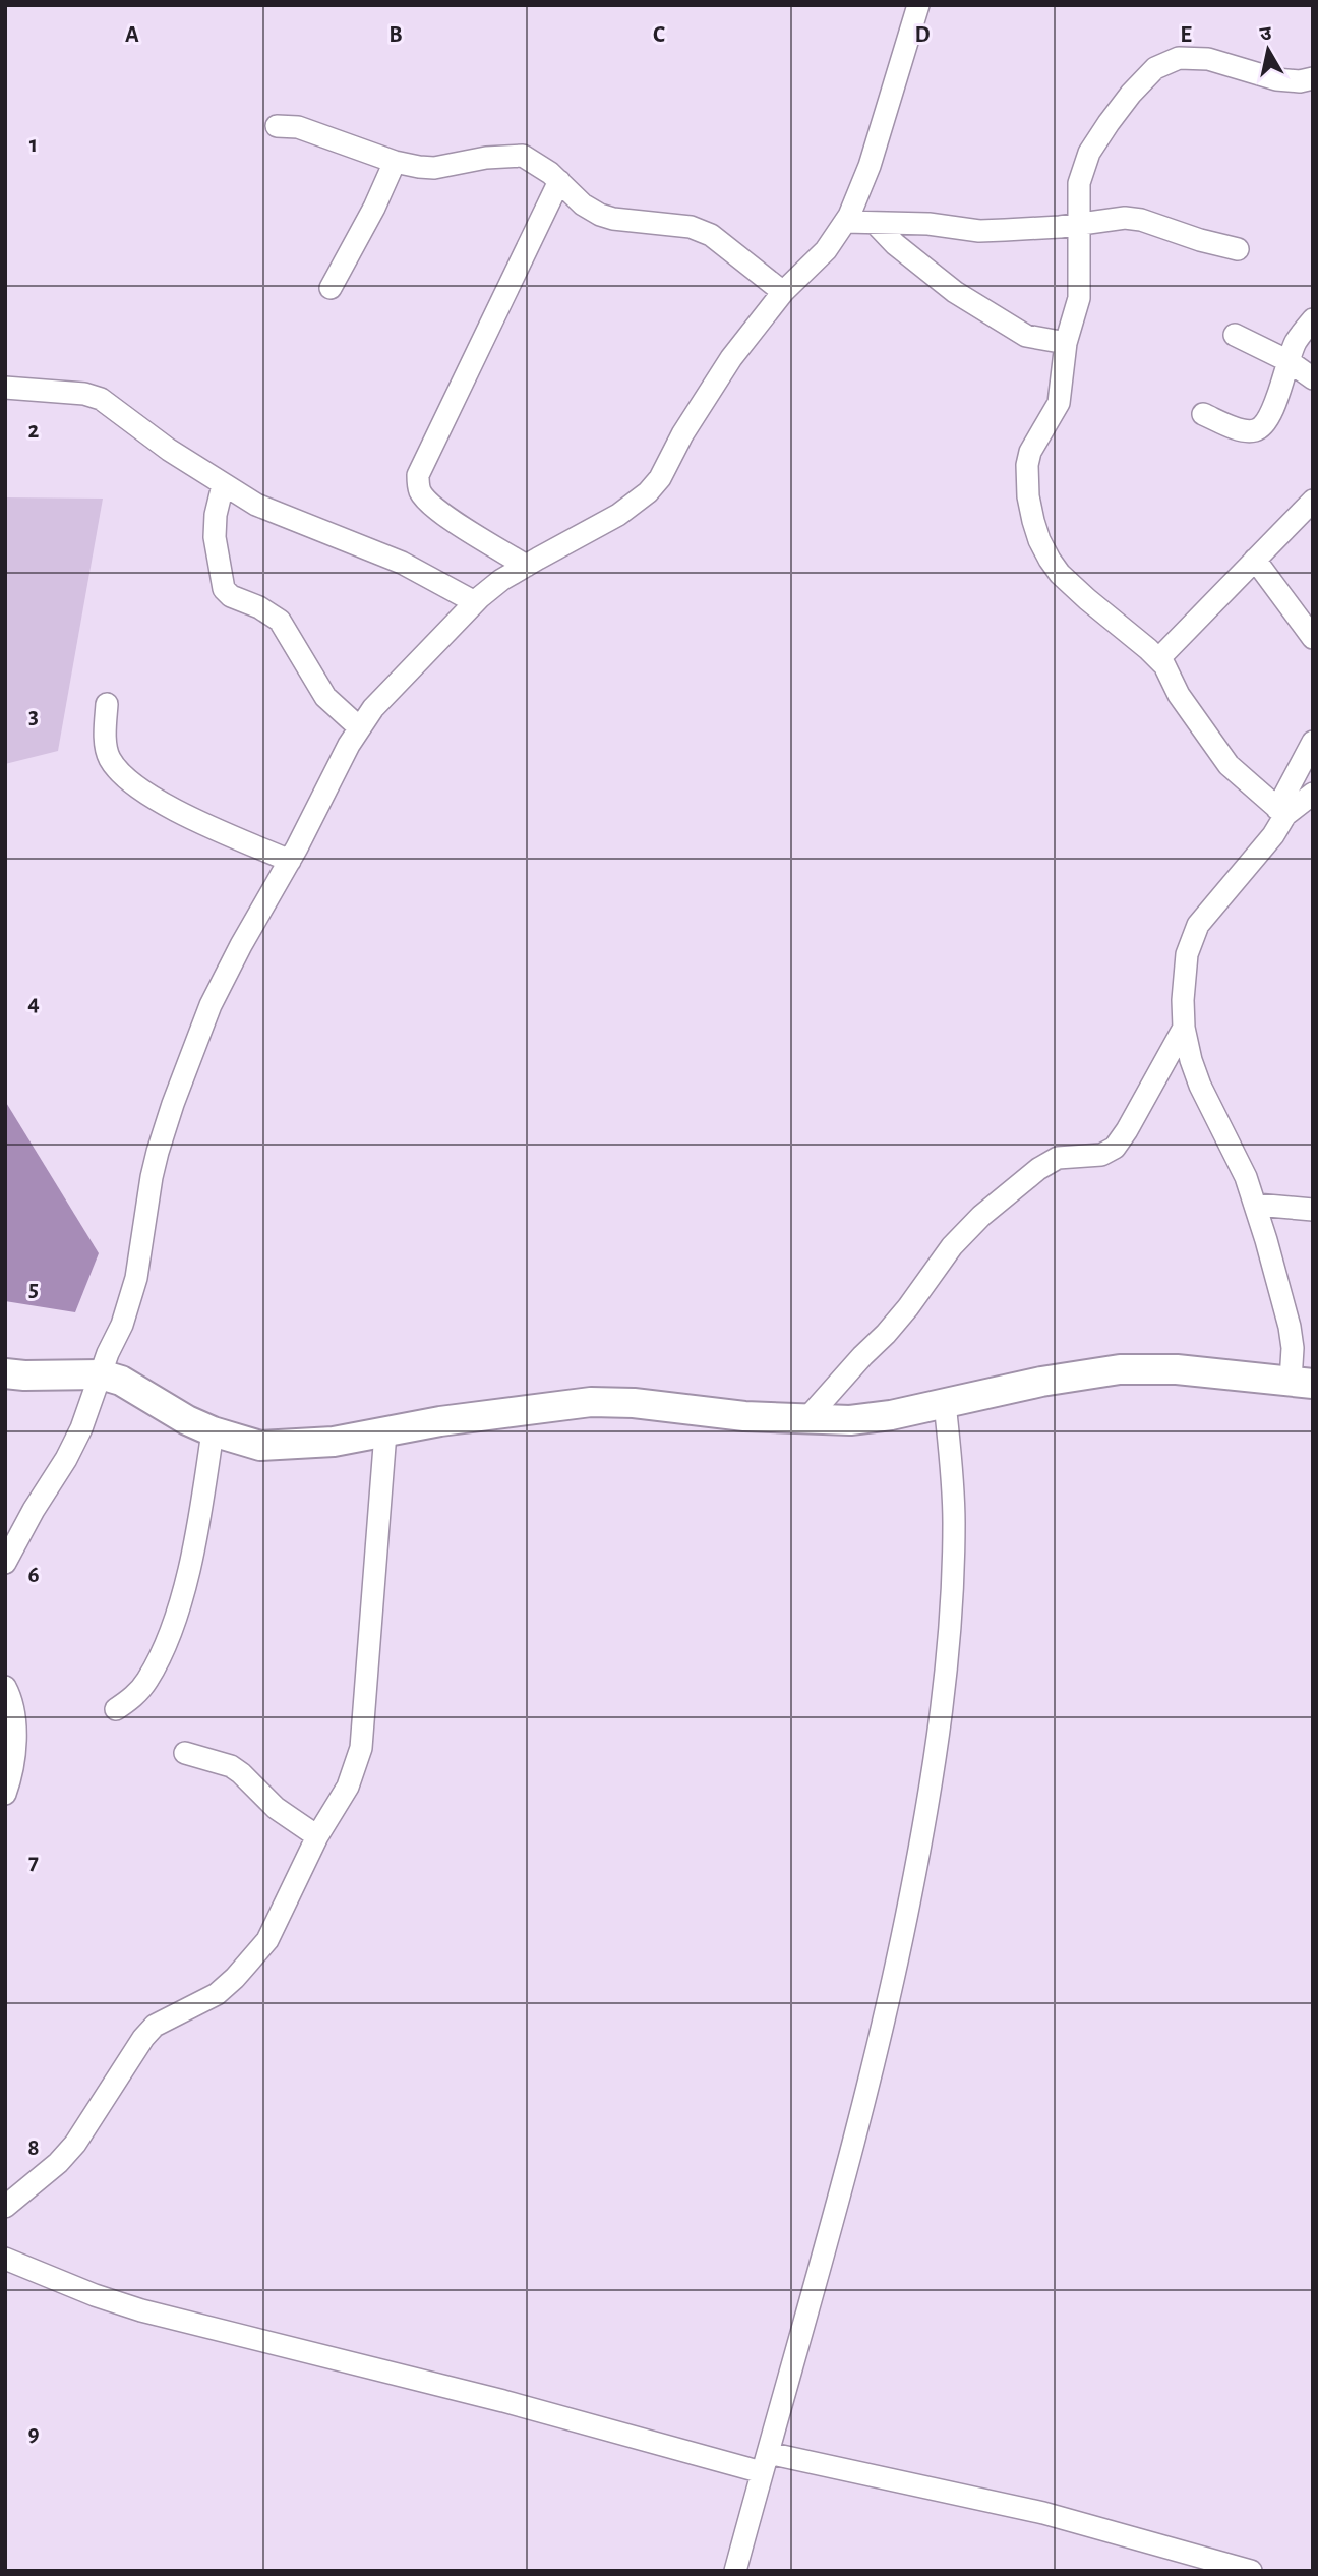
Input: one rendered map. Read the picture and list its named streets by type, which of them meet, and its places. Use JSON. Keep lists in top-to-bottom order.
{
  "north": "top",
  "grid": {
    "columns": [
      "A",
      "B",
      "C",
      "D",
      "E"
    ],
    "rows": [
      "1",
      "2",
      "3",
      "4",
      "5",
      "6",
      "7",
      "8",
      "9"
    ]
  }
}
